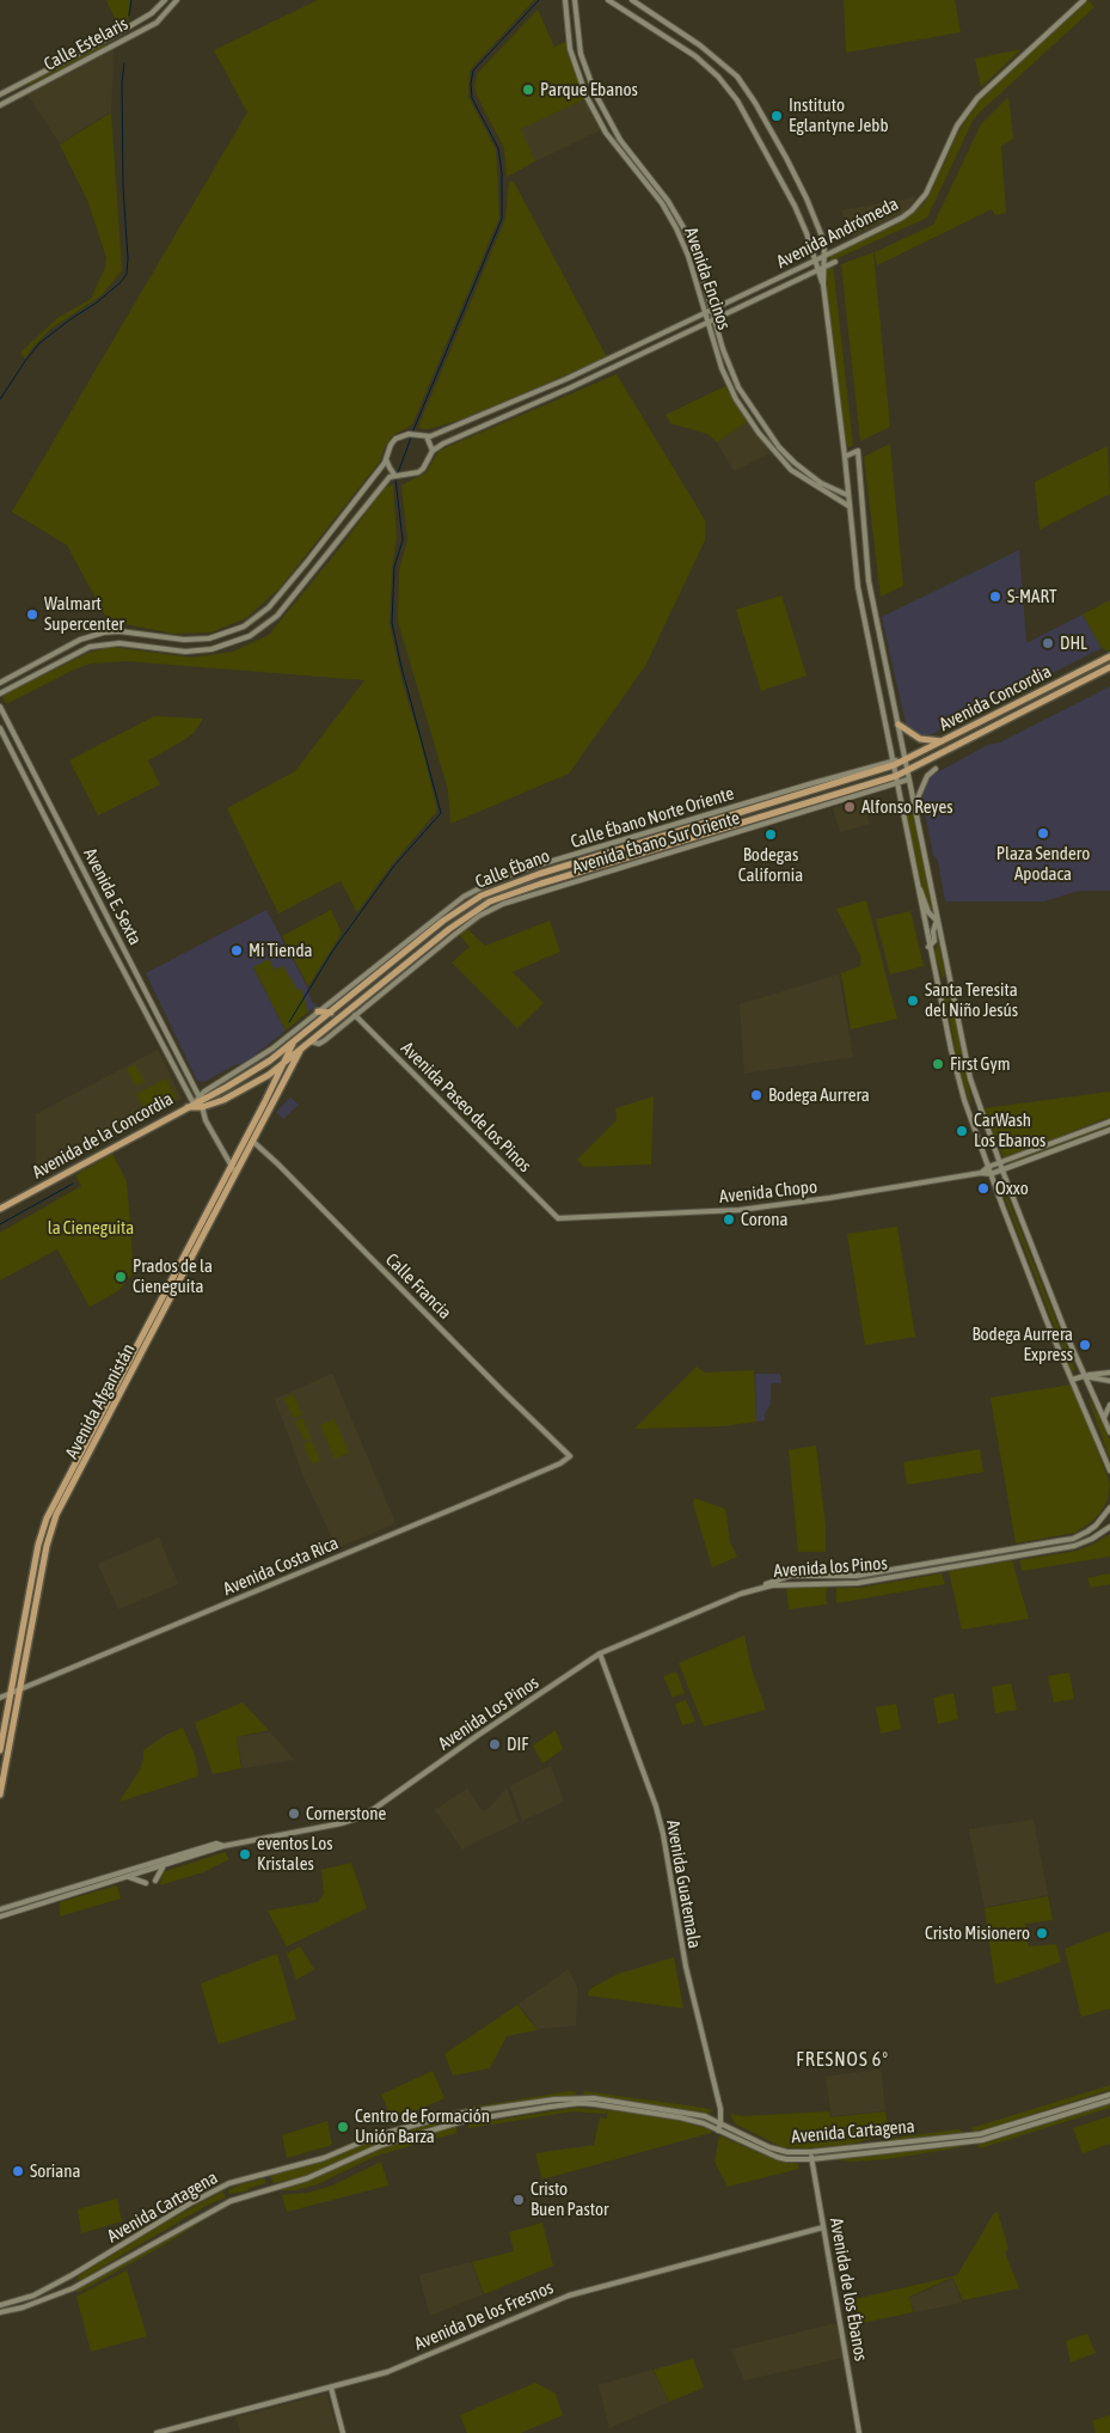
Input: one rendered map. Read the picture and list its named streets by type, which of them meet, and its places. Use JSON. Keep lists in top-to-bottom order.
{
  "streets": {
    "main road": [
      "Avenida Concordia",
      "Calle Ébano",
      "Avenida de la Concordia",
      "Avenida Afganistán"
    ],
    "street": [
      "Calle Estelaris",
      "Avenida Andrómeda",
      "Avenida Encinos",
      "Calle Ébano Norte Oriente",
      "Avenida Ébano Sur Oriente",
      "Avenida E. Sexta",
      "Avenida Paseo de los Pinos",
      "Avenida Chopo",
      "Calle Francia",
      "Avenida Costa Rica",
      "Avenida los Pinos",
      "Avenida Los Pinos",
      "Avenida Guatemala",
      "Avenida Cartagena",
      "Avenida de los Ébanos",
      "Avenida De los Fresnos"
    ]
  },
  "crossings": [
    ["Avenida Andrómeda", "Avenida Encinos"],
    ["Avenida Concordia", "Calle Ébano Norte Oriente"],
    ["Avenida Concordia", "Calle Ébano"],
    ["Calle Ébano Norte Oriente", "Calle Ébano"],
    ["Calle Ébano Norte Oriente", "Avenida E. Sexta"],
    ["Calle Ébano Norte Oriente", "Avenida de la Concordia"],
    ["Avenida Ébano Sur Oriente", "Calle Ébano"],
    ["Avenida Ébano Sur Oriente", "Avenida Paseo de los Pinos"],
    ["Calle Ébano", "Avenida E. Sexta"],
    ["Calle Ébano", "Avenida de la Concordia"],
    ["Calle Ébano", "Avenida Afganistán"],
    ["Avenida E. Sexta", "Avenida de la Concordia"],
    ["Avenida Paseo de los Pinos", "Avenida Chopo"],
    ["Calle Francia", "Avenida Afganistán"],
    ["Calle Francia", "Avenida Costa Rica"],
    ["Avenida Afganistán", "Avenida Costa Rica"],
    ["Avenida los Pinos", "Avenida Los Pinos"],
    ["Avenida Los Pinos", "Avenida Guatemala"],
    ["Avenida Guatemala", "Avenida Cartagena"],
    ["Avenida Cartagena", "Avenida de los Ébanos"],
    ["Avenida de los Ébanos", "Avenida De los Fresnos"]
  ],
  "districts": ["FRESNOS 6°"],
  "parks": ["la Cieneguita"],
  "places": [
    "Parque Ebanos",
    "Instituto Eglantyne Jebb",
    "S-MART",
    "Walmart Supercenter",
    "DHL",
    "Alfonso Reyes",
    "Plaza Sendero Apodaca",
    "Bodegas California",
    "Mi Tienda",
    "Santa Teresita del Niño Jesús",
    "First Gym",
    "Bodega Aurrera",
    "CarWash Los Ebanos",
    "Oxxo",
    "Corona",
    "Prados de la Cieneguita",
    "Bodega Aurrera Express",
    "DIF",
    "Cornerstone",
    "eventos Los Kristales",
    "Cristo Misionero",
    "Centro de Formación Unión Barza",
    "Soriana",
    "Cristo Buen Pastor"
  ]
}
